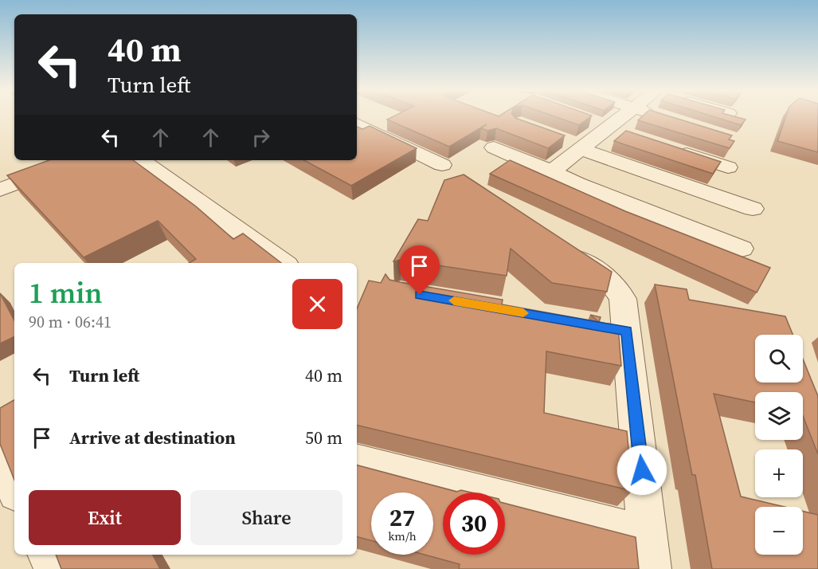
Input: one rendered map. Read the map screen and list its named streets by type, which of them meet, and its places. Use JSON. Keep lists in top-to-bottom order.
{
  "page": {
    "turn": ["40 m", "Turn left"],
    "heading": ["1 min", "90 m · 06:41"],
    "map_buttons": ["+", "−"],
    "list": [
      {
        "name": "Turn left",
        "value": "40 m"
      },
      {
        "name": "Arrive at destination",
        "value": "50 m"
      }
    ],
    "buttons": ["Exit", "Share"],
    "speed": "27 km/h",
    "limit": "30"
  }
}
